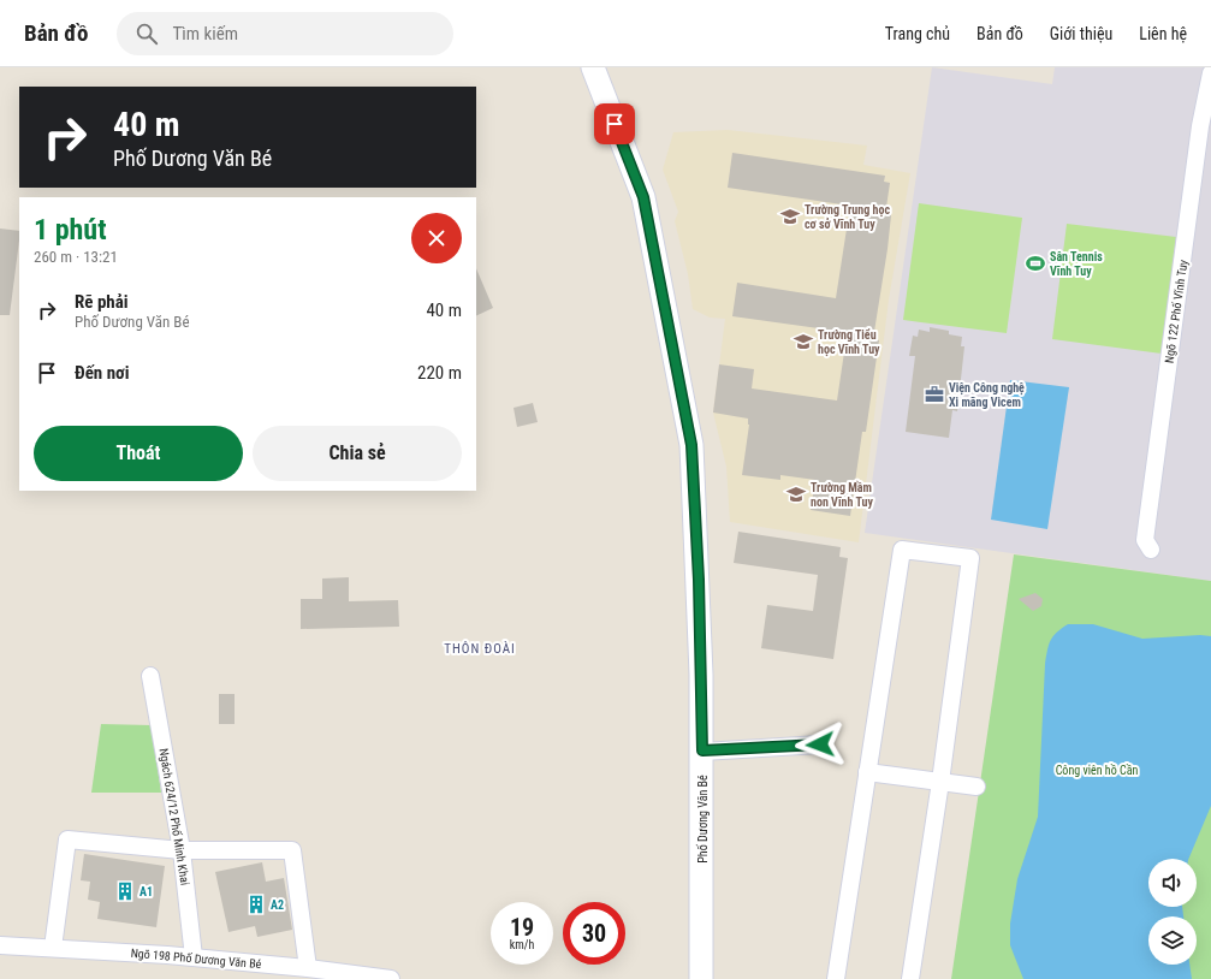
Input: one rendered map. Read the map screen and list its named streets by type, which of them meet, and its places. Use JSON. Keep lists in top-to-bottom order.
{
  "streets": {
    "street": [
      "Ngõ 122 Phố Vĩnh Tuy",
      "Ngách 624/12 Phố Minh Khai",
      "Phố Dương Văn Bé",
      "Ngõ 198 Phố Dương Văn Bé"
    ]
  },
  "crossings": [
    ["Ngách 624/12 Phố Minh Khai", "Ngõ 198 Phố Dương Văn Bé"]
  ],
  "districts": ["THÔN ĐOÀI"],
  "parks": ["Công viên hồ Cần"],
  "places": {
    "school or university": ["Trường Trung học cơ sở Vĩnh Tuy", "Trường Tiểu học Vĩnh Tuy", "Trường Mầm non Vĩnh Tuy"],
    "sports": ["Sân Tennis Vĩnh Tuy"],
    "office": ["Viện Công nghệ Xi măng Vicem"],
    "building": ["A1", "A2"]
  },
  "page": {
    "header": "Bản đồ",
    "search": "Tìm kiếm",
    "nav": [
      "Trang chủ",
      "Bản đồ",
      "Giới thiệu",
      "Liên hệ"
    ],
    "turn": ["40 m", "Phố Dương Văn Bé"],
    "heading": ["1 phút", "260 m · 13:21"],
    "list": [
      {
        "name": "Rẽ phải",
        "note": "Phố Dương Văn Bé",
        "value": "40 m"
      },
      {
        "name": "Đến nơi",
        "value": "220 m"
      }
    ],
    "buttons": ["Thoát", "Chia sẻ"],
    "speed": "19 km/h",
    "limit": "30"
  }
}
